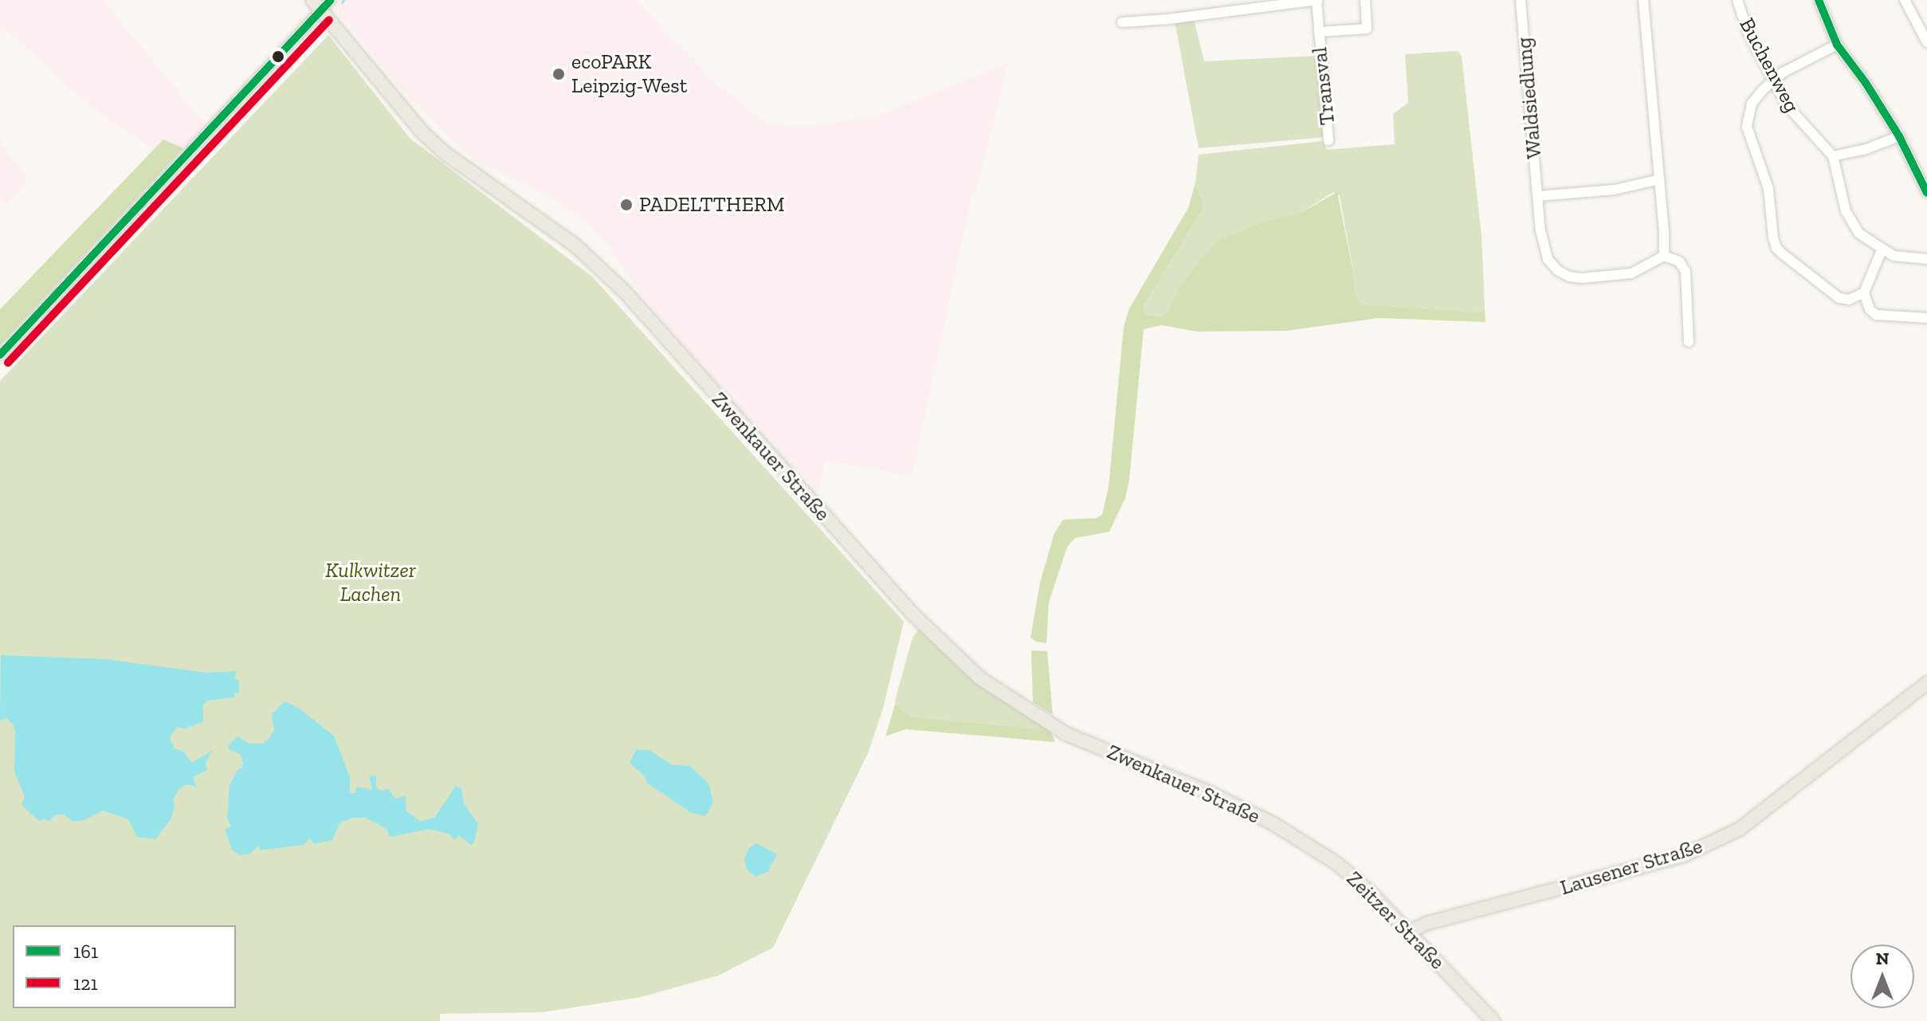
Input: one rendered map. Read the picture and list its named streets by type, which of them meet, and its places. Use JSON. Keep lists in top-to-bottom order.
{
  "streets": {
    "main road": ["Zwenkauer Straße", "Lausener Straße", "Zeitzer Straße"],
    "street": ["Buchenweg", "Transval", "Waldsiedlung"]
  },
  "crossings": [
    ["Zwenkauer Straße", "Zeitzer Straße"],
    ["Lausener Straße", "Zeitzer Straße"]
  ],
  "parks": ["Kulkwitzer Lachen"],
  "places": ["ecoPARK Leipzig-West", "PADELTTHERM"],
  "lines": ["transit line 161", "transit line 121"],
  "legend": ["161", "121"],
  "north": "top"
}
